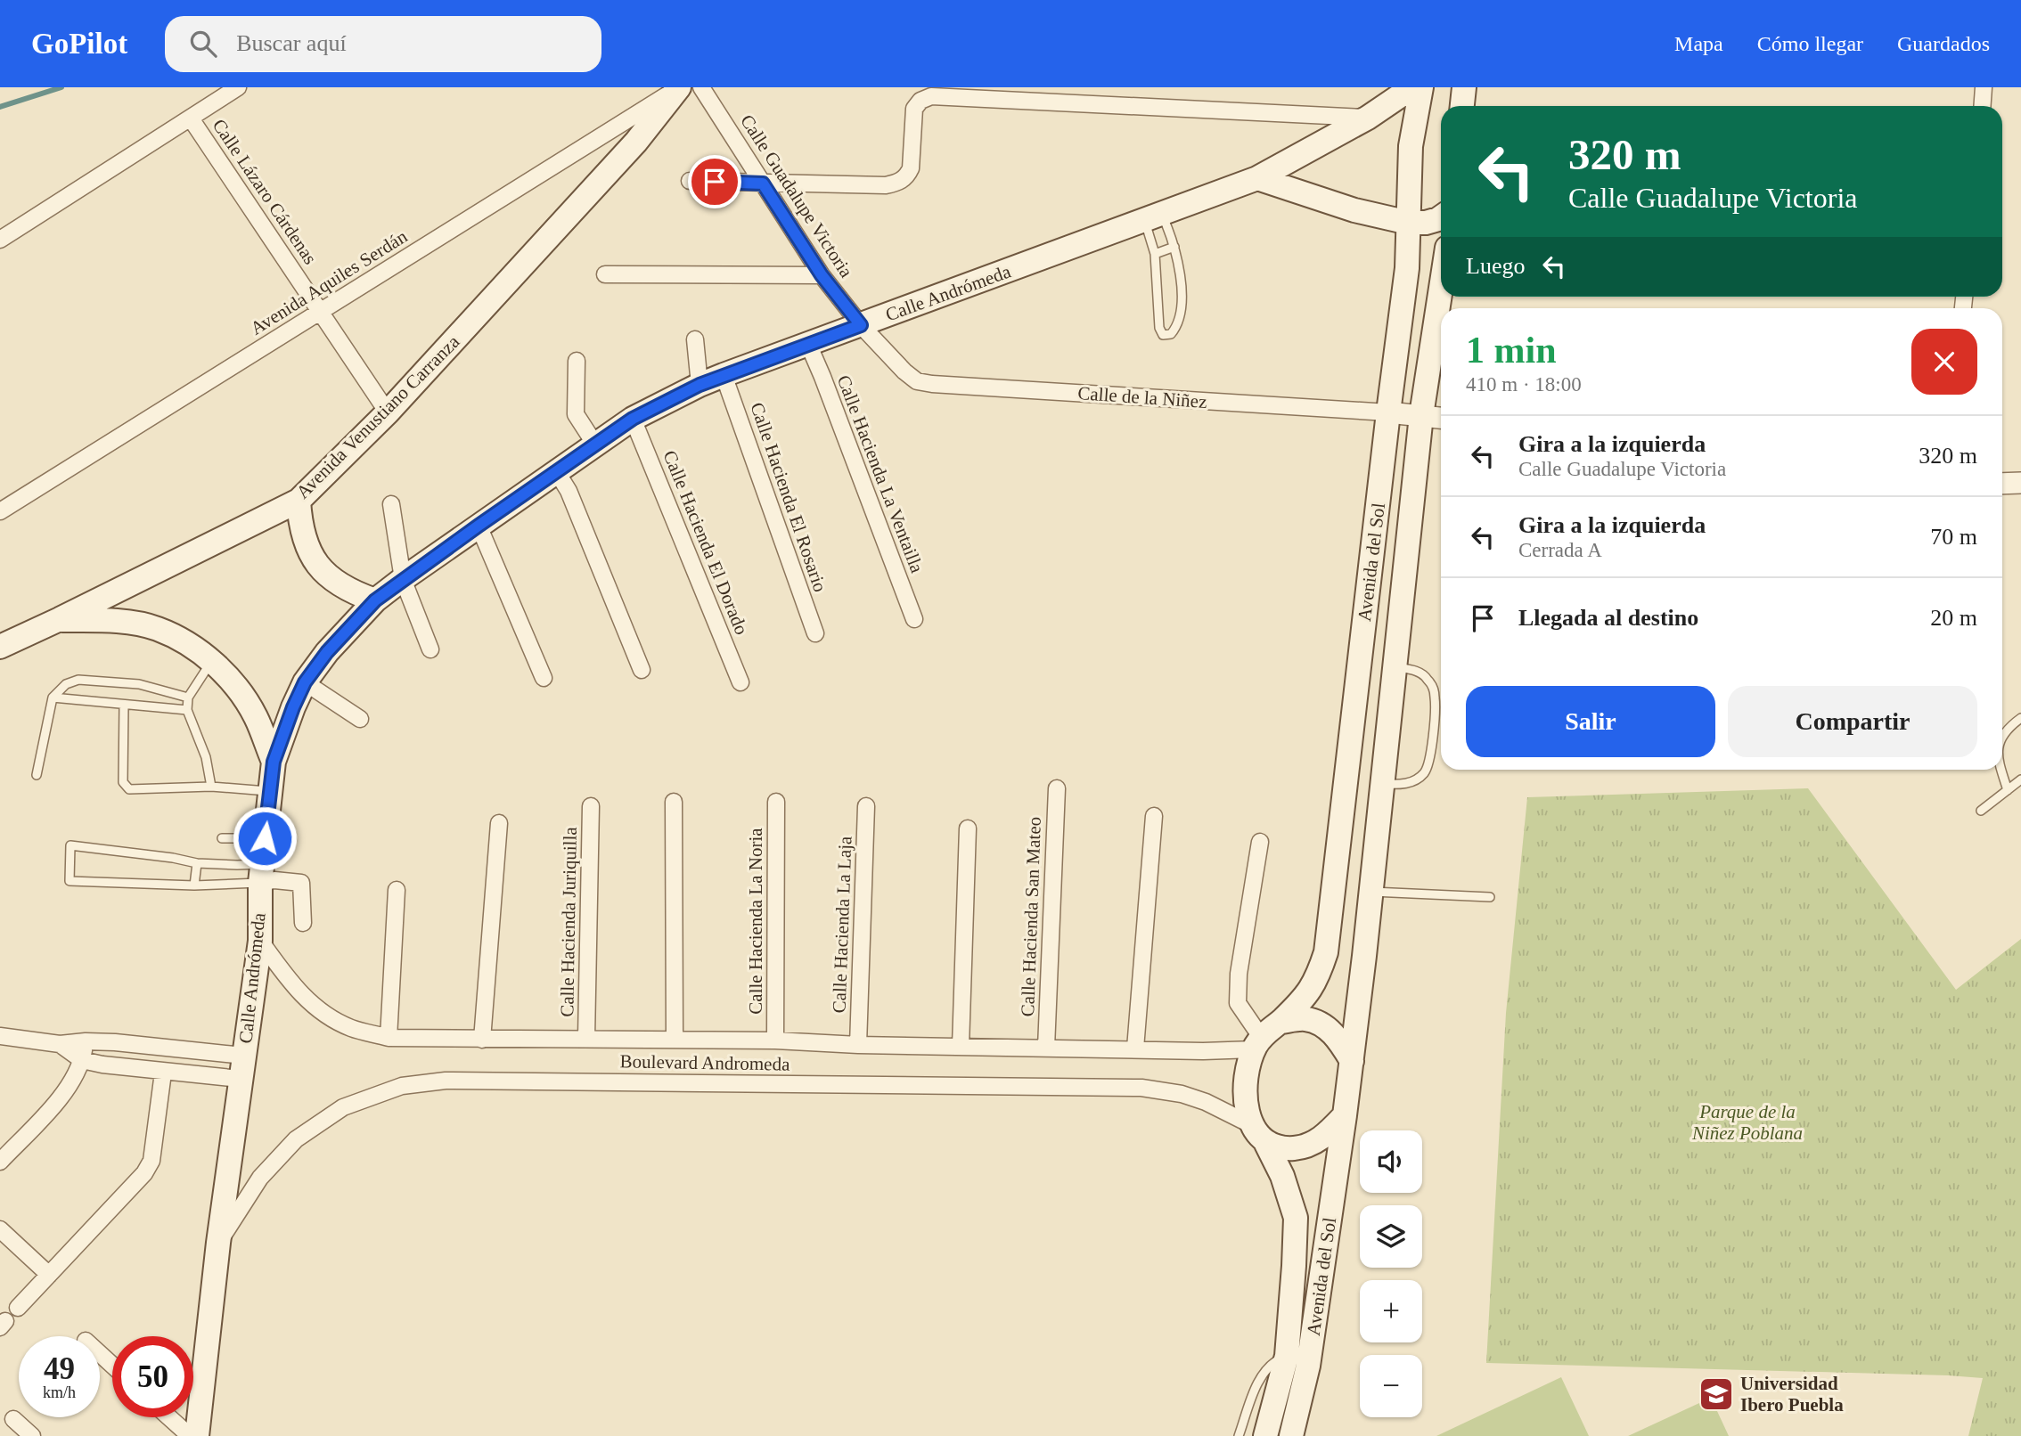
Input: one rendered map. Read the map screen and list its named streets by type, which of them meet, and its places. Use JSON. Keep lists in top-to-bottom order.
{
  "streets": {
    "main road": ["Calle Andrómeda", "Avenida Venustiano Carranza", "Avenida del Sol"],
    "street": [
      "Calle Lázaro Cárdenas",
      "Calle Guadalupe Victoria",
      "Avenida Aquiles Serdán",
      "Calle de la Niñez",
      "Calle Hacienda La Ventailla",
      "Calle Hacienda El Rosario",
      "Calle Hacienda El Dorado",
      "Calle Hacienda San Mateo",
      "Calle Hacienda La Noria",
      "Calle Hacienda Juriquilla",
      "Calle Hacienda La Laja",
      "Boulevard Andromeda"
    ]
  },
  "crossings": [
    ["Calle Lázaro Cárdenas", "Avenida Aquiles Serdán"],
    ["Calle Lázaro Cárdenas", "Avenida Venustiano Carranza"],
    ["Calle Guadalupe Victoria", "Calle Andrómeda"],
    ["Calle Guadalupe Victoria", "Calle de la Niñez"],
    ["Avenida Aquiles Serdán", "Avenida Venustiano Carranza"],
    ["Calle Andrómeda", "Calle de la Niñez"],
    ["Calle Andrómeda", "Calle Hacienda La Ventailla"],
    ["Calle Andrómeda", "Calle Hacienda El Rosario"],
    ["Calle Andrómeda", "Calle Hacienda El Dorado"],
    ["Calle Andrómeda", "Boulevard Andromeda"],
    ["Calle de la Niñez", "Avenida del Sol"],
    ["Avenida del Sol", "Boulevard Andromeda"],
    ["Calle Hacienda San Mateo", "Boulevard Andromeda"],
    ["Calle Hacienda La Noria", "Boulevard Andromeda"],
    ["Calle Hacienda Juriquilla", "Boulevard Andromeda"],
    ["Calle Hacienda La Laja", "Boulevard Andromeda"]
  ],
  "parks": ["Parque de la Niñez Poblana"],
  "places": {
    "school or university": ["Universidad Ibero Puebla"]
  },
  "page": {
    "header": "GoPilot",
    "search": "Buscar aquí",
    "nav": ["Mapa", "Cómo llegar", "Guardados"],
    "turn": ["320 m", "Calle Guadalupe Victoria"],
    "then": "Luego",
    "heading": ["1 min", "410 m · 18:00"],
    "list": [
      {
        "name": "Gira a la izquierda",
        "note": "Calle Guadalupe Victoria",
        "value": "320 m"
      },
      {
        "name": "Gira a la izquierda",
        "note": "Cerrada A",
        "value": "70 m"
      },
      {
        "name": "Llegada al destino",
        "value": "20 m"
      }
    ],
    "buttons": ["Salir", "Compartir"],
    "map_buttons": ["+", "−"],
    "speed": "49 km/h",
    "limit": "50"
  }
}
